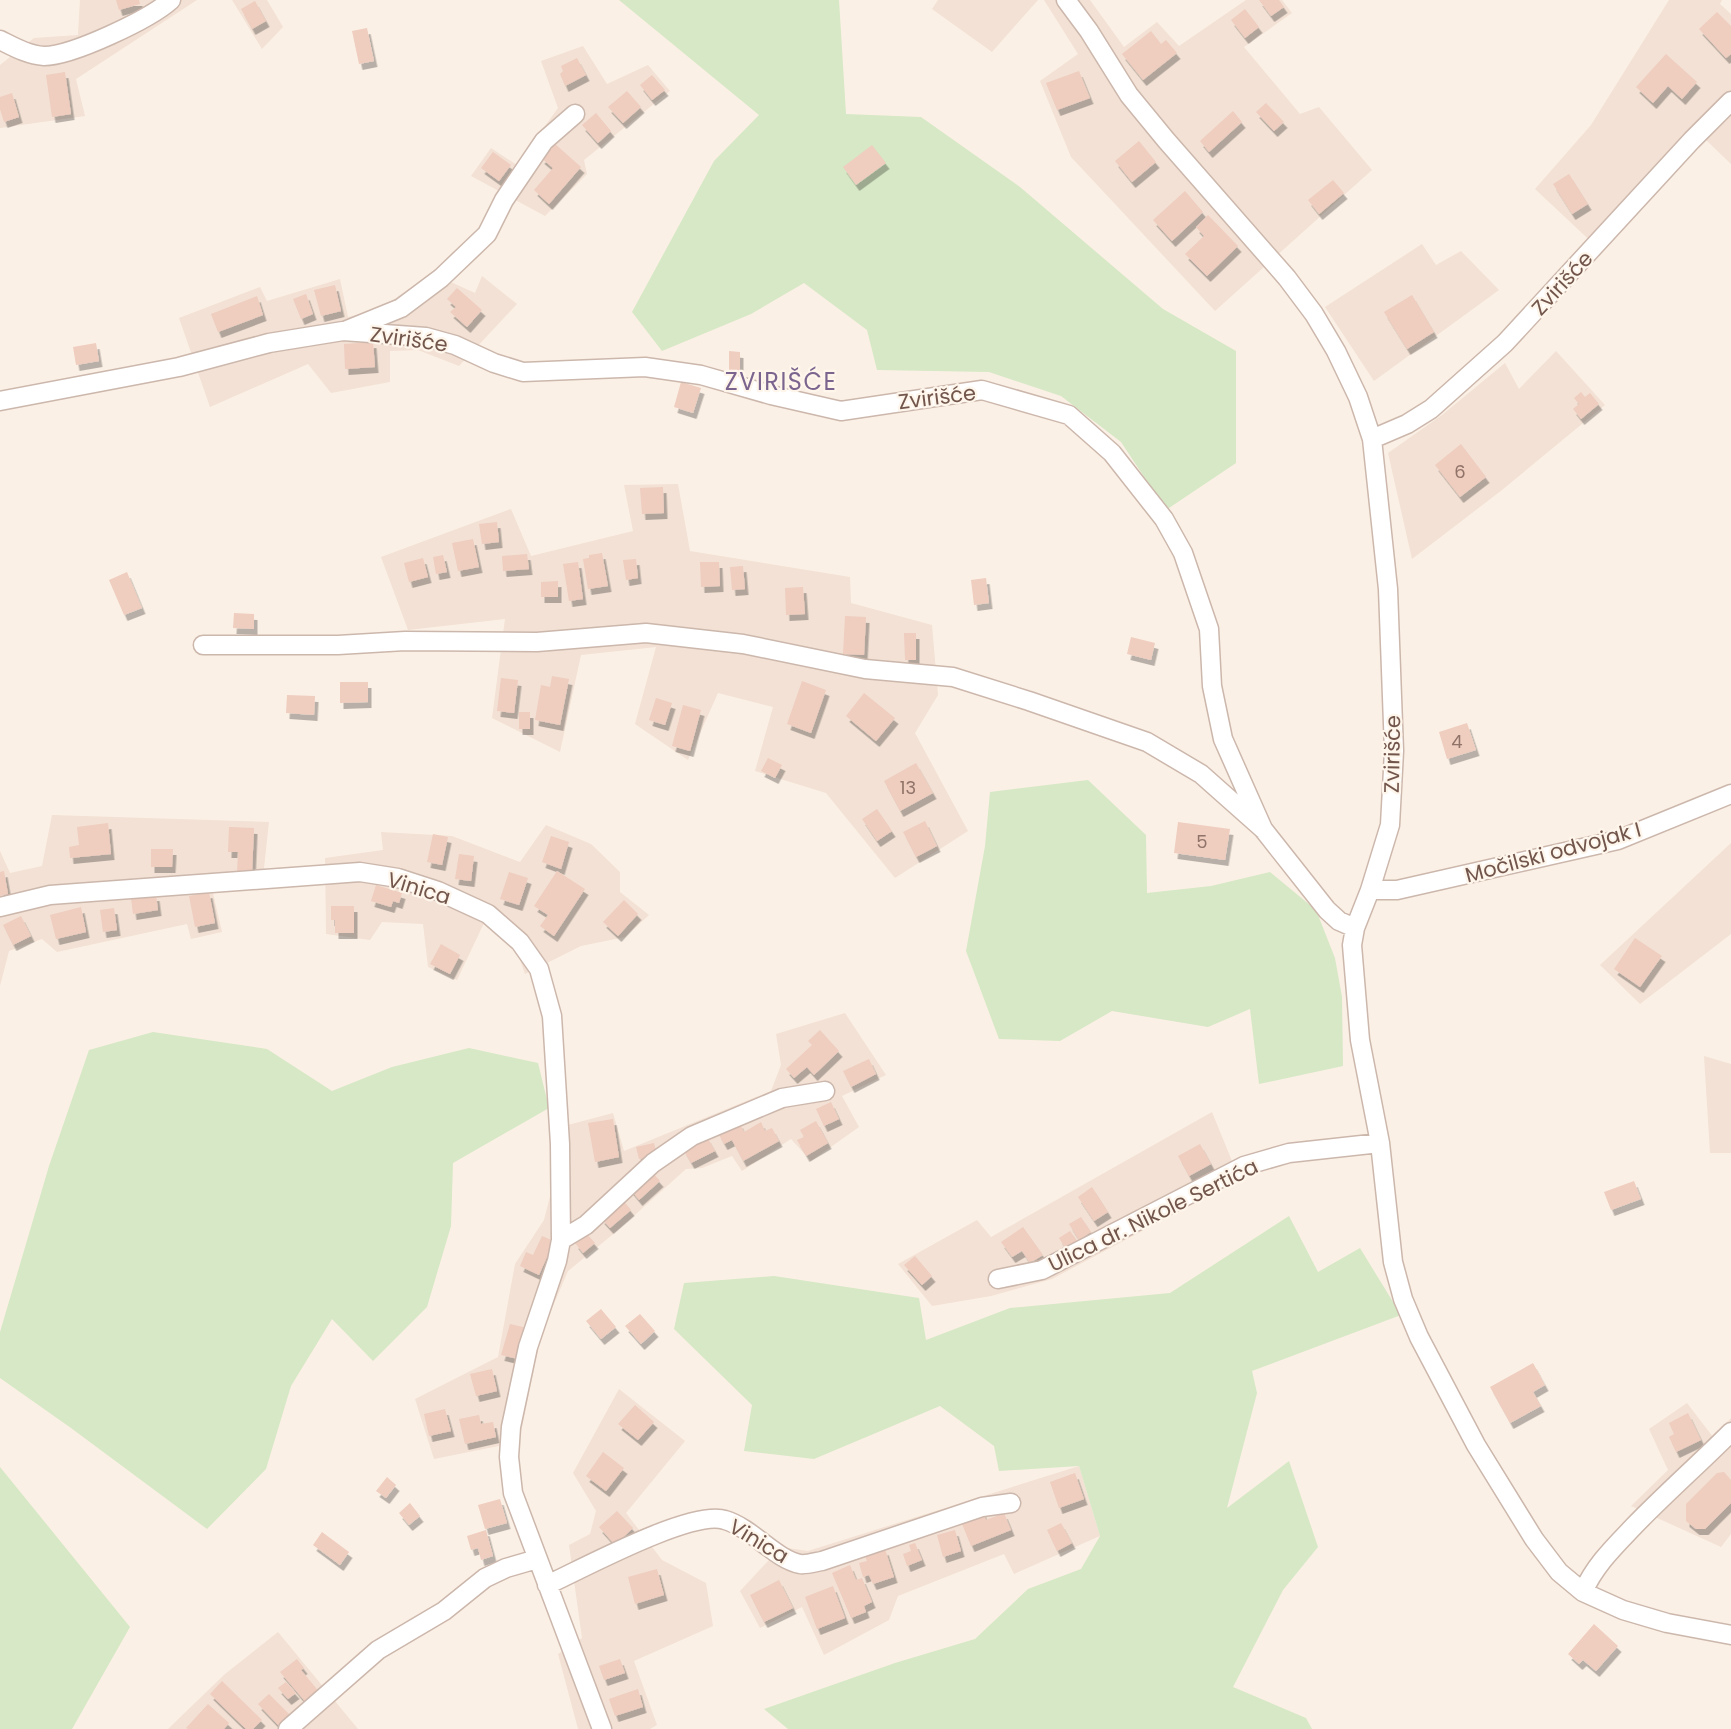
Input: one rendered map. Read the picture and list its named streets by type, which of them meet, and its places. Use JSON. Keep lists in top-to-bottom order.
{
  "streets": {
    "street": [
      "Zvirišće",
      "Močilski odvojak I",
      "Vinica",
      "Ulica dr. Nikole Sertića"
    ]
  },
  "crossings": [
    ["Zvirišće", "Močilski odvojak I"]
  ],
  "districts": ["ZVIRIŠĆE"],
  "house_numbers": [
    "6",
    "4",
    "13",
    "5"
  ]
}
